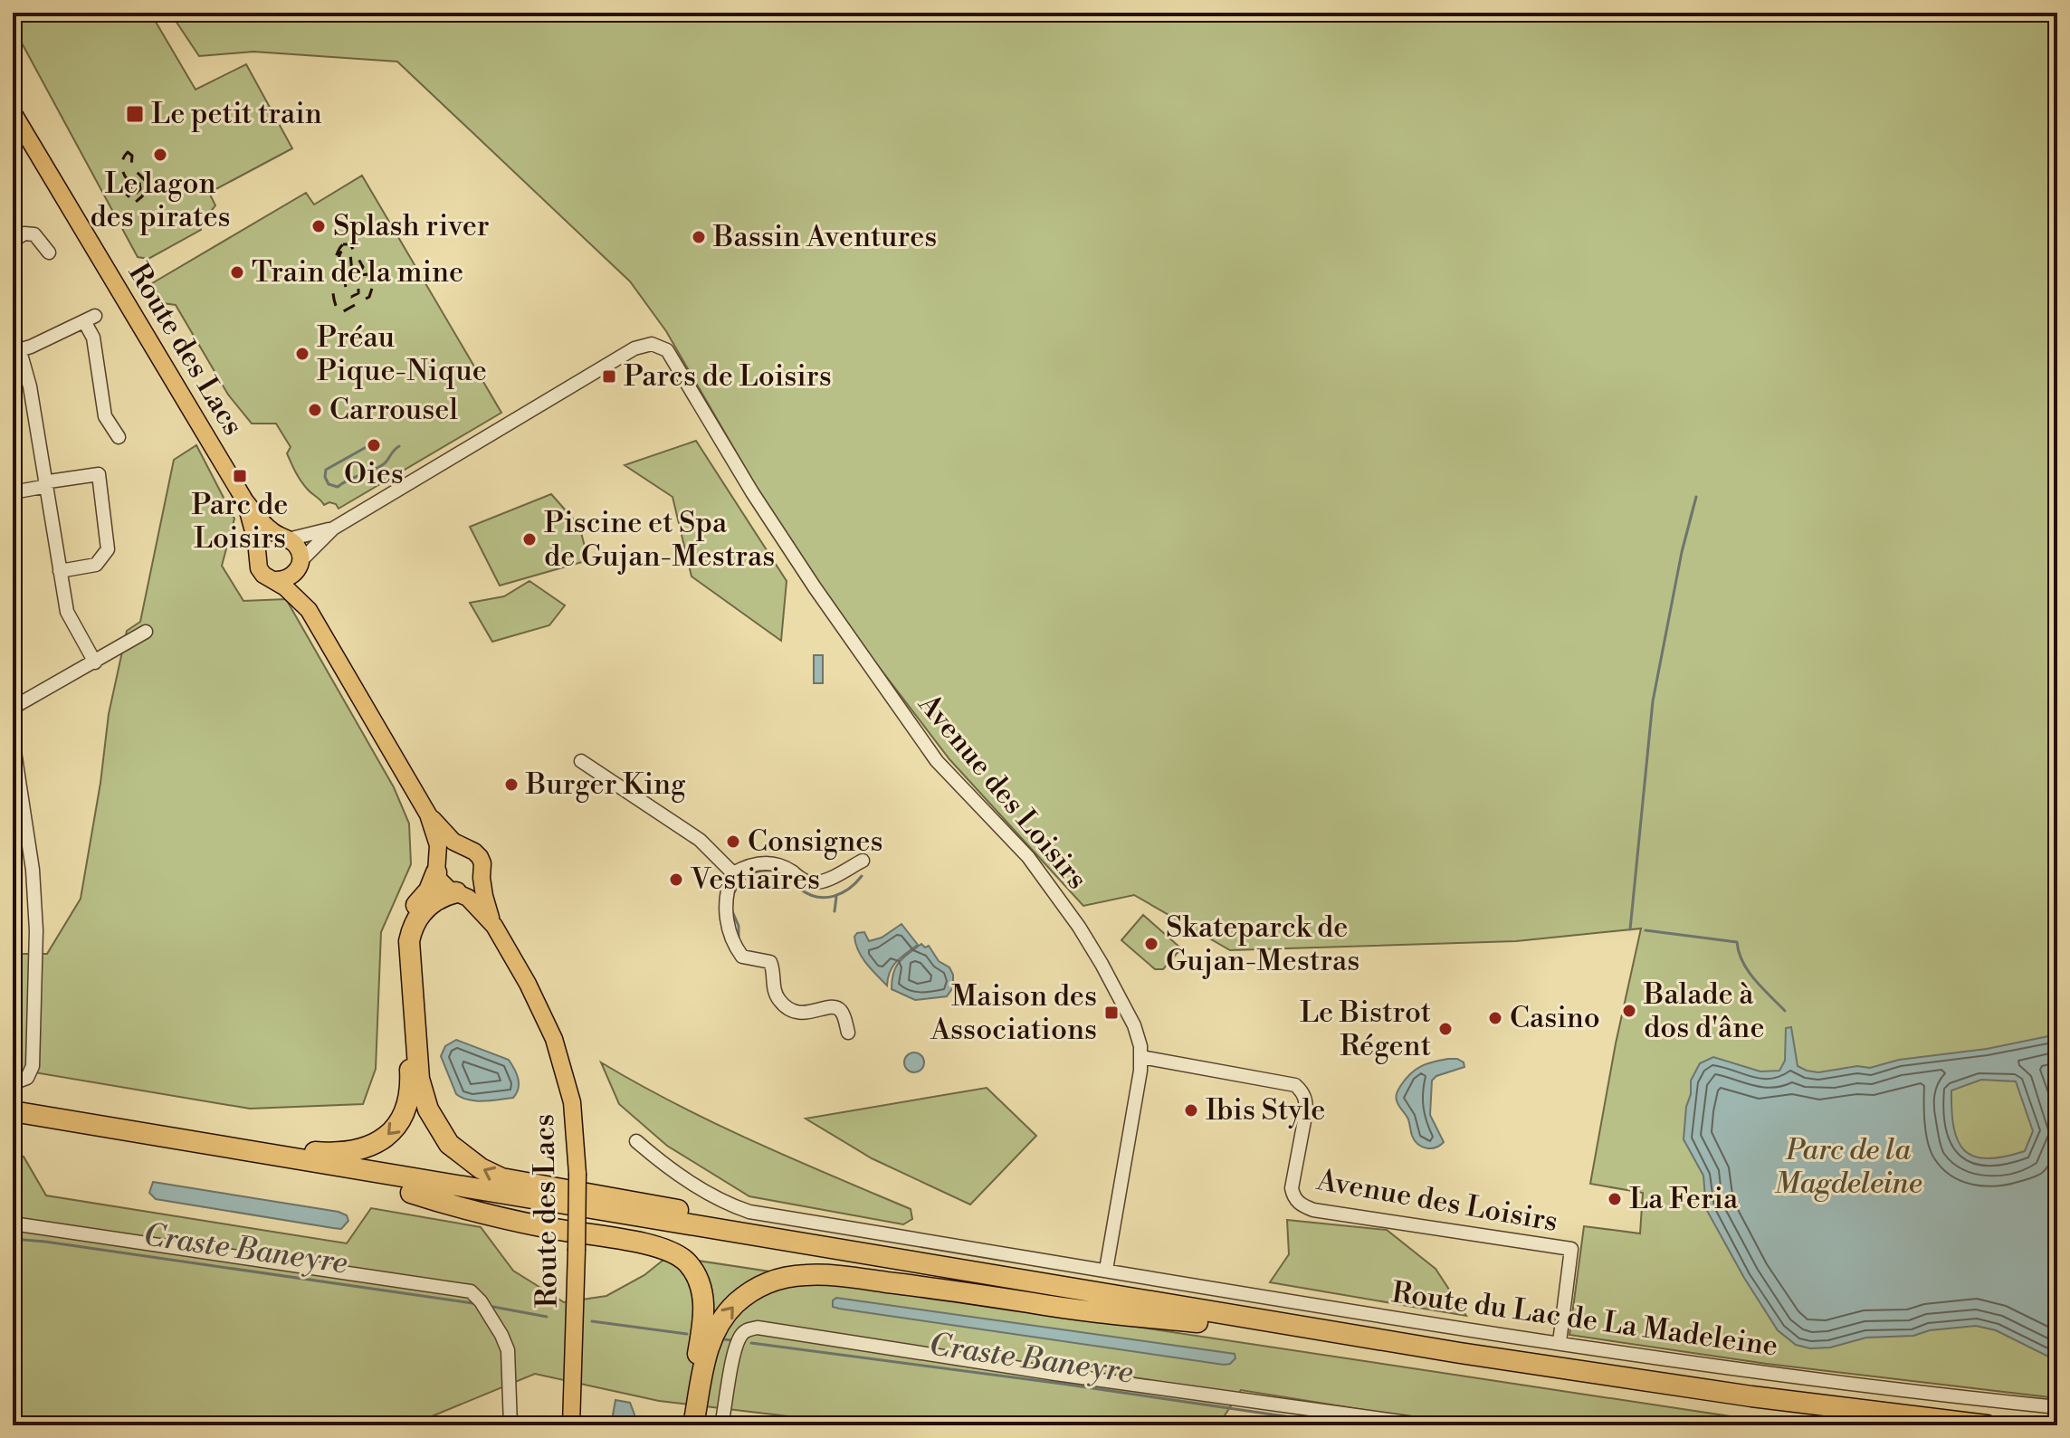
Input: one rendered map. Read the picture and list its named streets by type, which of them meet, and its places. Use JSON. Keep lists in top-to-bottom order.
{
  "streets": {
    "main road": ["Route des Lacs"],
    "street": ["Avenue des Loisirs", "Route du Lac de La Madeleine"]
  },
  "crossings": [
    ["Route des Lacs", "Avenue des Loisirs"],
    ["Avenue des Loisirs", "Route du Lac de La Madeleine"]
  ],
  "water": ["Craste Baneyre"],
  "parks": ["Parc de la Magdeleine"],
  "places": {
    "transit": [
      "Le petit train",
      "Parcs de Loisirs",
      "Parc de Loisirs",
      "Maison des Associations"
    ],
    "other": [
      "Le lagon des pirates",
      "Splash river",
      "Bassin Aventures",
      "Train de la mine",
      "Préau Pique-Nique",
      "Carrousel",
      "Oies",
      "Piscine et Spa de Gujan-Mestras",
      "Burger King",
      "Consignes",
      "Vestiaires",
      "Skateparck de Gujan-Mestras",
      "Balade à dos d'âne",
      "Casino",
      "Le Bistrot Régent",
      "Ibis Style",
      "La Feria"
    ]
  }
}
